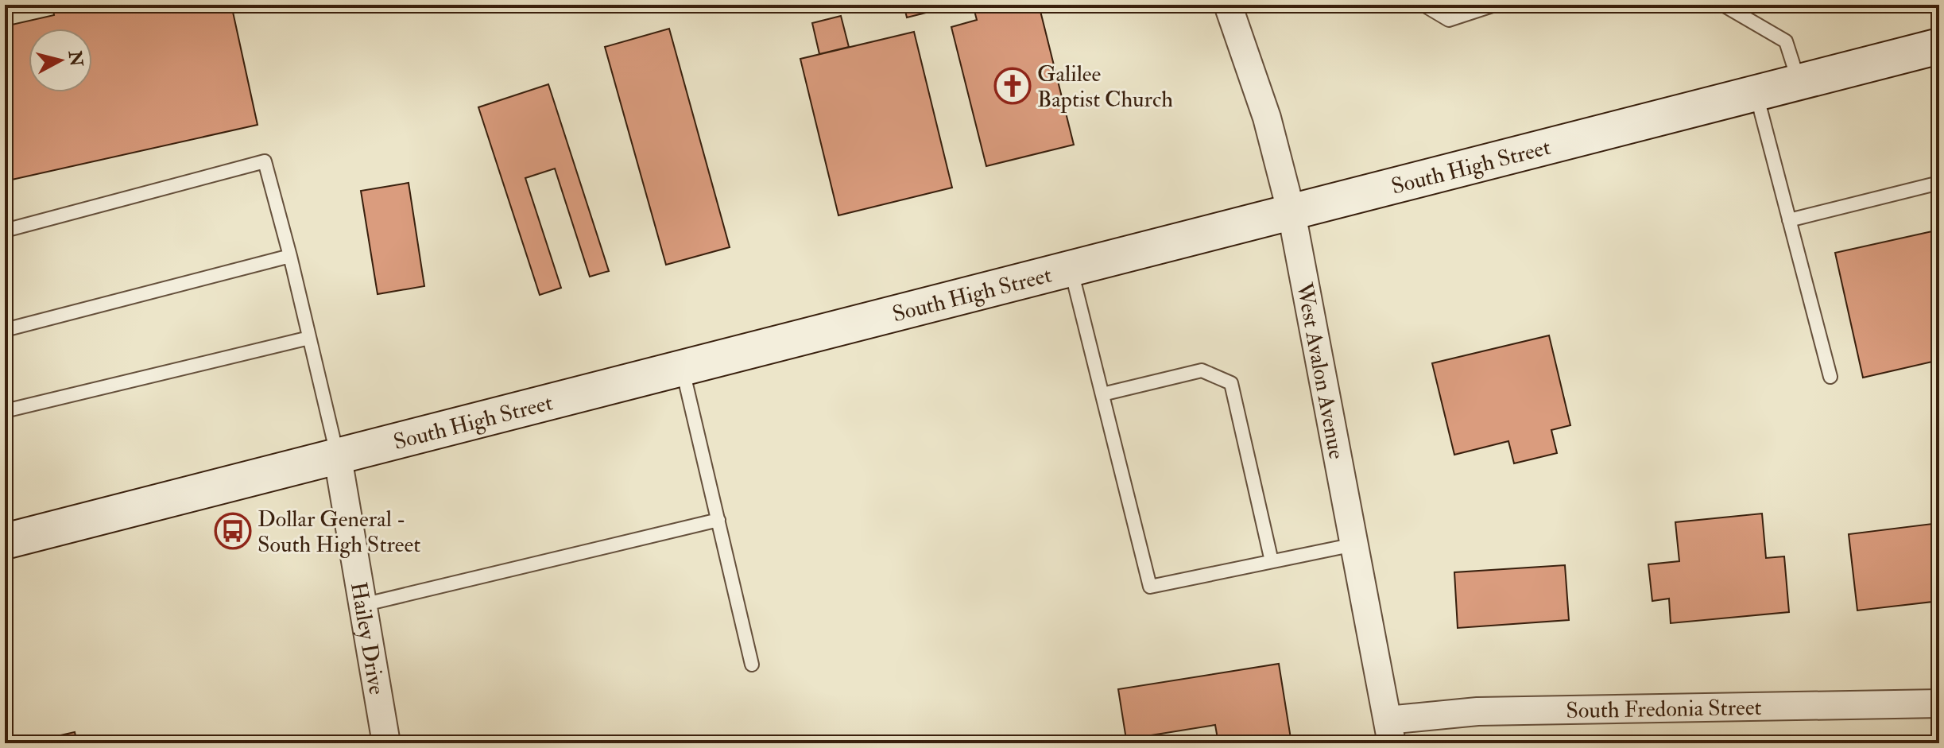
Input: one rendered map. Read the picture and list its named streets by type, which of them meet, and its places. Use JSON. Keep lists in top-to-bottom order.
{
  "streets": {
    "main road": ["South High Street"],
    "street": ["West Avalon Avenue", "Hailey Drive", "South Fredonia Street"]
  },
  "crossings": [
    ["South High Street", "West Avalon Avenue"],
    ["South High Street", "Hailey Drive"],
    ["West Avalon Avenue", "South Fredonia Street"]
  ],
  "places": {
    "church": ["Galilee Baptist Church"],
    "bus stop": ["Dollar General - South High Street"]
  },
  "north": "right"
}
